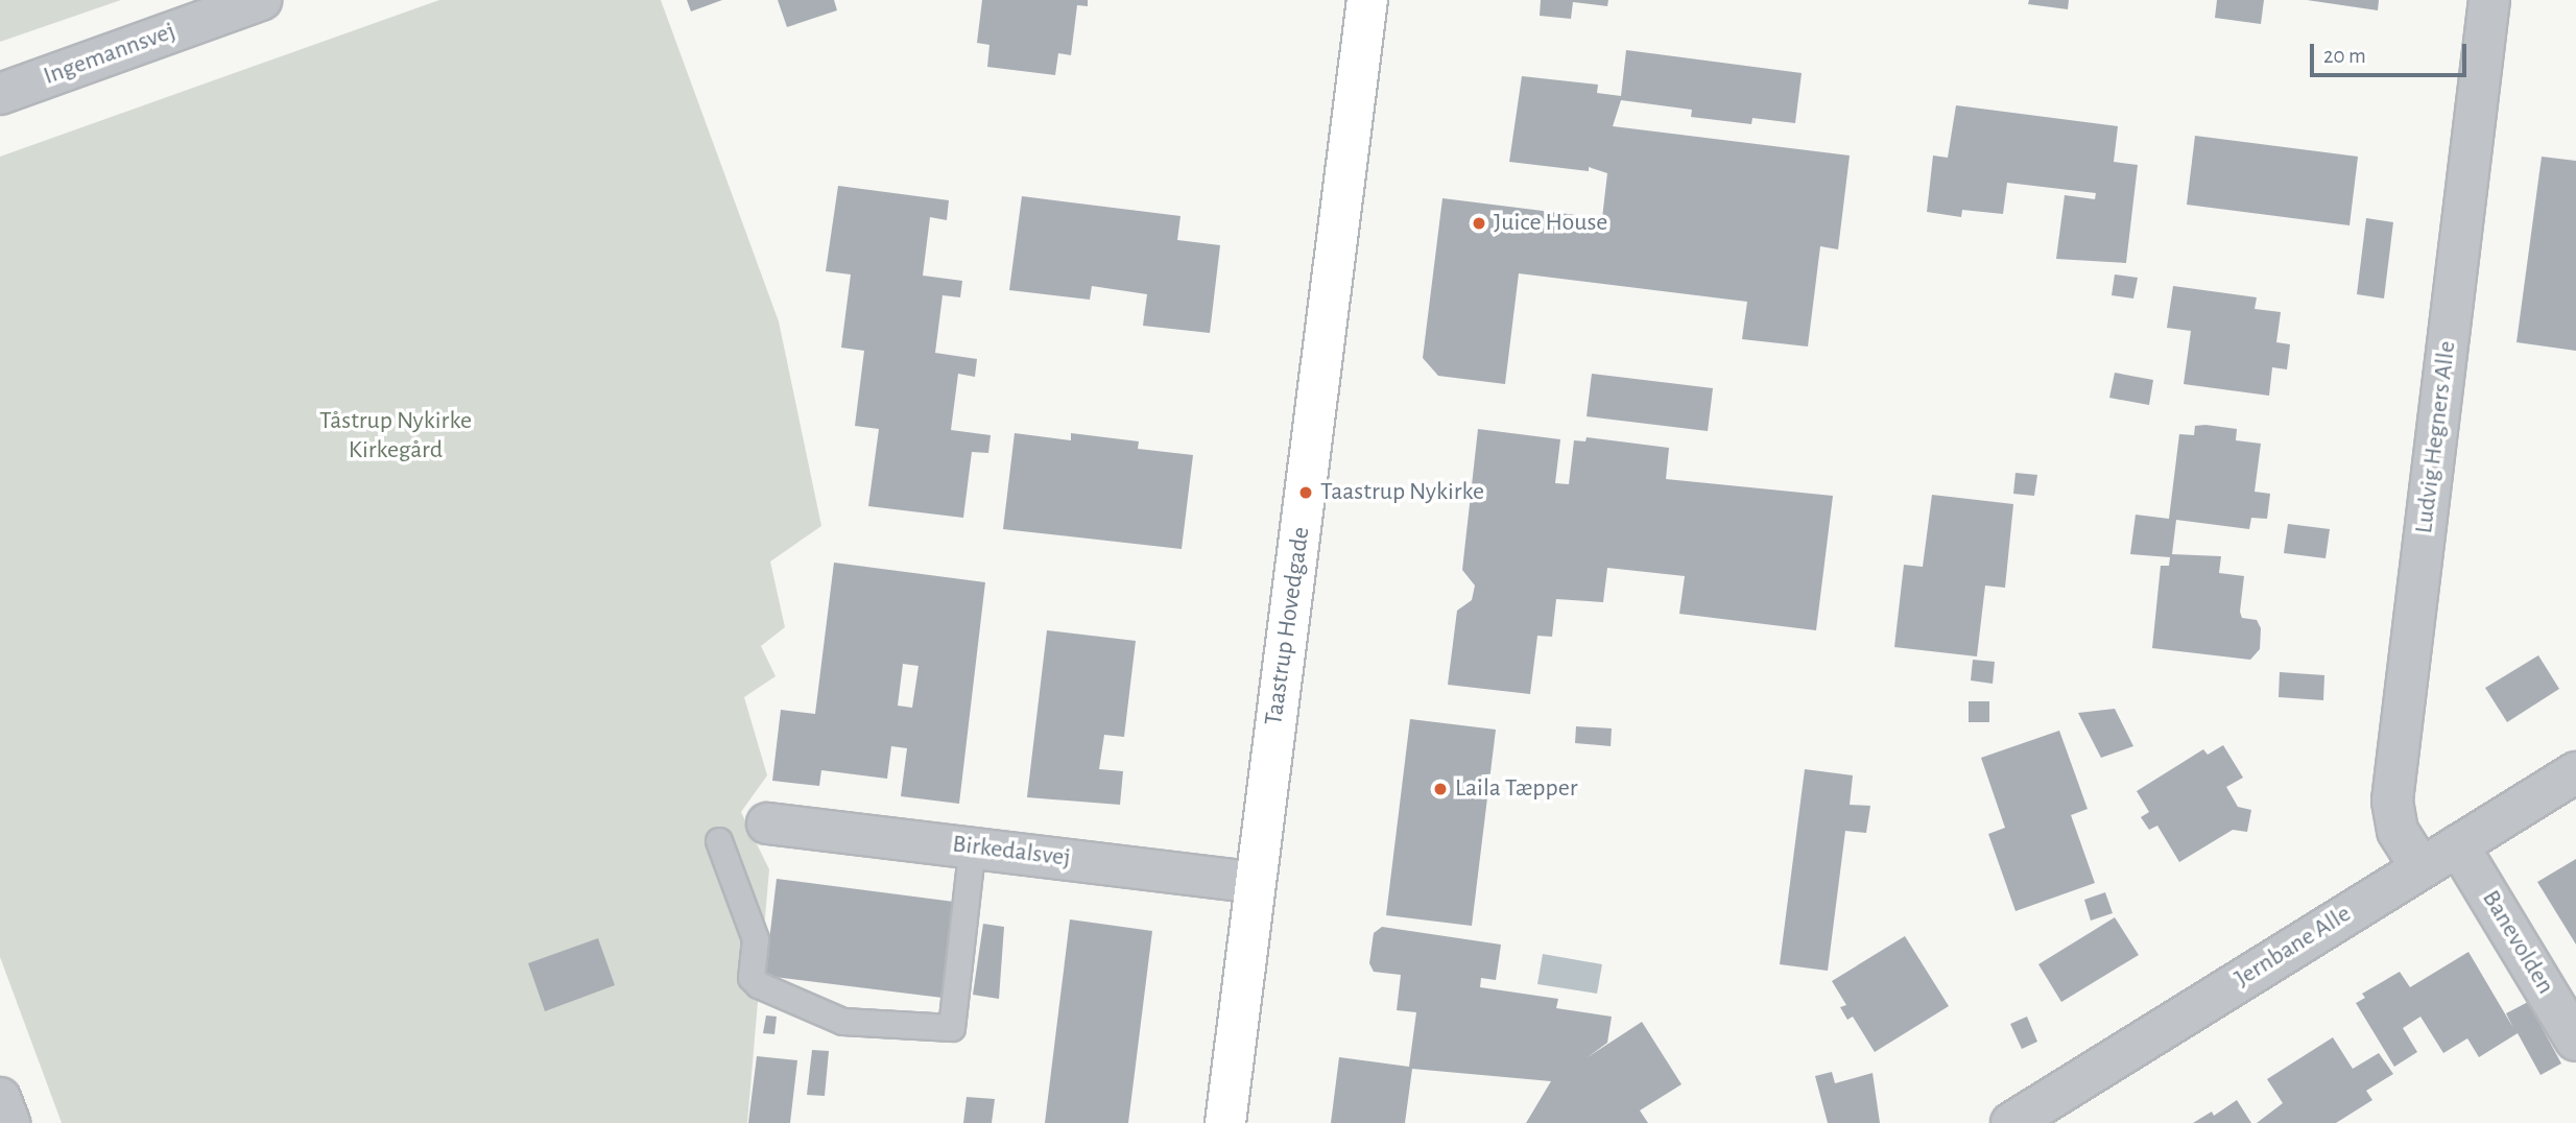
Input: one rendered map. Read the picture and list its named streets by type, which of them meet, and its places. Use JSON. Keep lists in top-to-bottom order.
{
  "streets": {
    "street": [
      "Ingemannsvej",
      "Ludvig Hegners Alle",
      "Taastrup Hovedgade",
      "Birkedalsvej",
      "Banevolden",
      "Jernbane Alle"
    ]
  },
  "crossings": [
    ["Ludvig Hegners Alle", "Jernbane Alle"],
    ["Taastrup Hovedgade", "Birkedalsvej"],
    ["Banevolden", "Jernbane Alle"]
  ],
  "parks": ["Tåstrup Nykirke Kirkegård"],
  "places": ["Juice House", "Taastrup Nykirke", "Laila Tæpper"],
  "scale_bar": "20 m"
}
